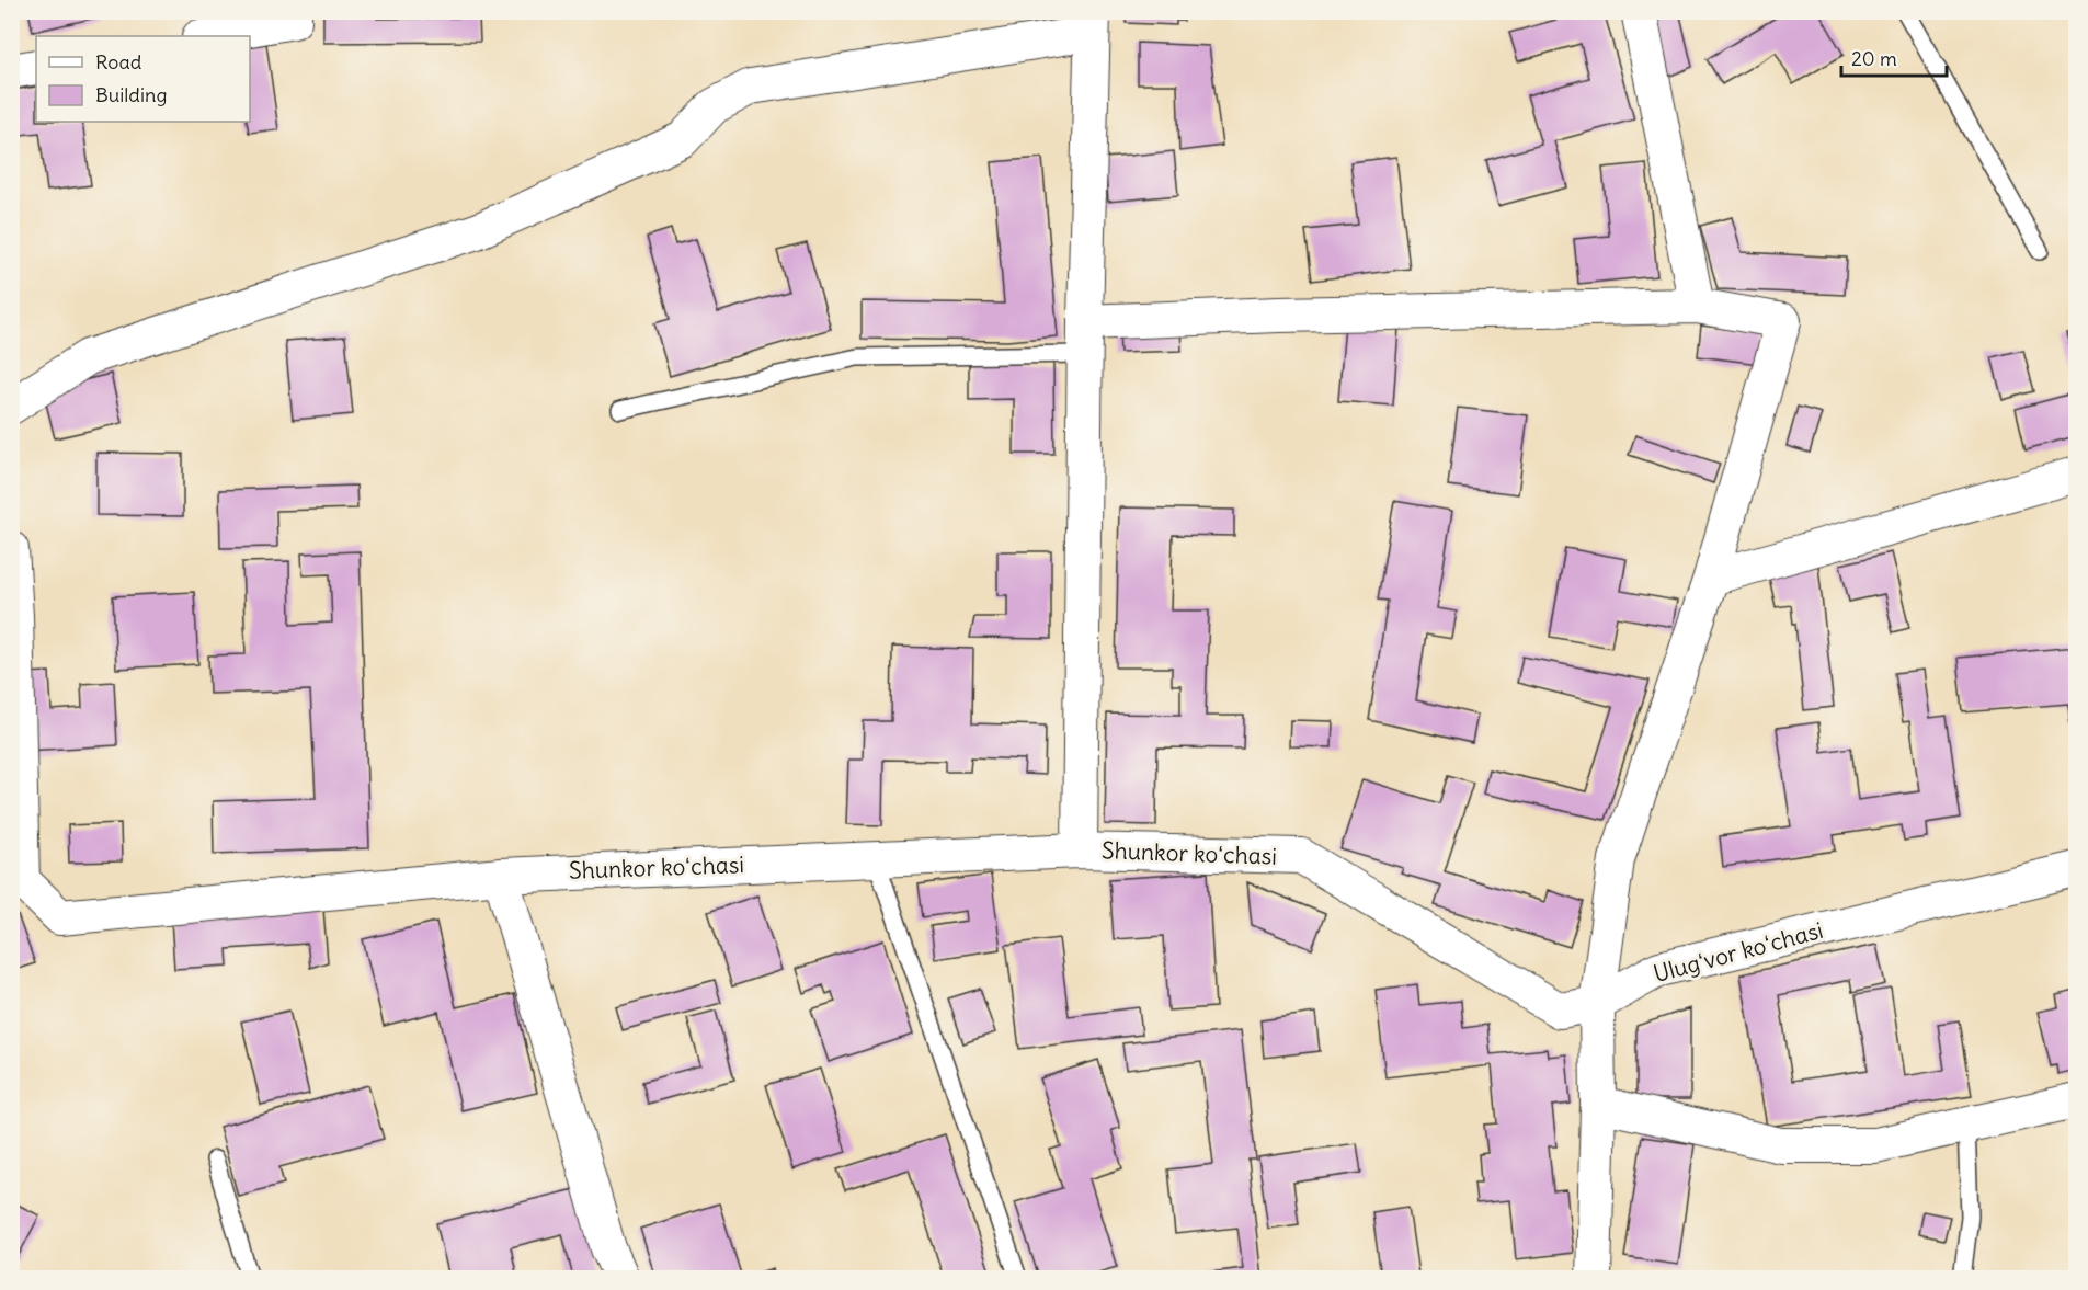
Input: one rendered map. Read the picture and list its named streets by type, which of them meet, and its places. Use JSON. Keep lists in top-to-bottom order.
{
  "streets": {
    "street": ["Shunkor koʻchasi", "Ulugʻvor koʻchasi"]
  },
  "crossings": [
    ["Shunkor koʻchasi", "Ulugʻvor koʻchasi"]
  ],
  "legend": ["Road", "Building"],
  "scale_bar": "20 m"
}
